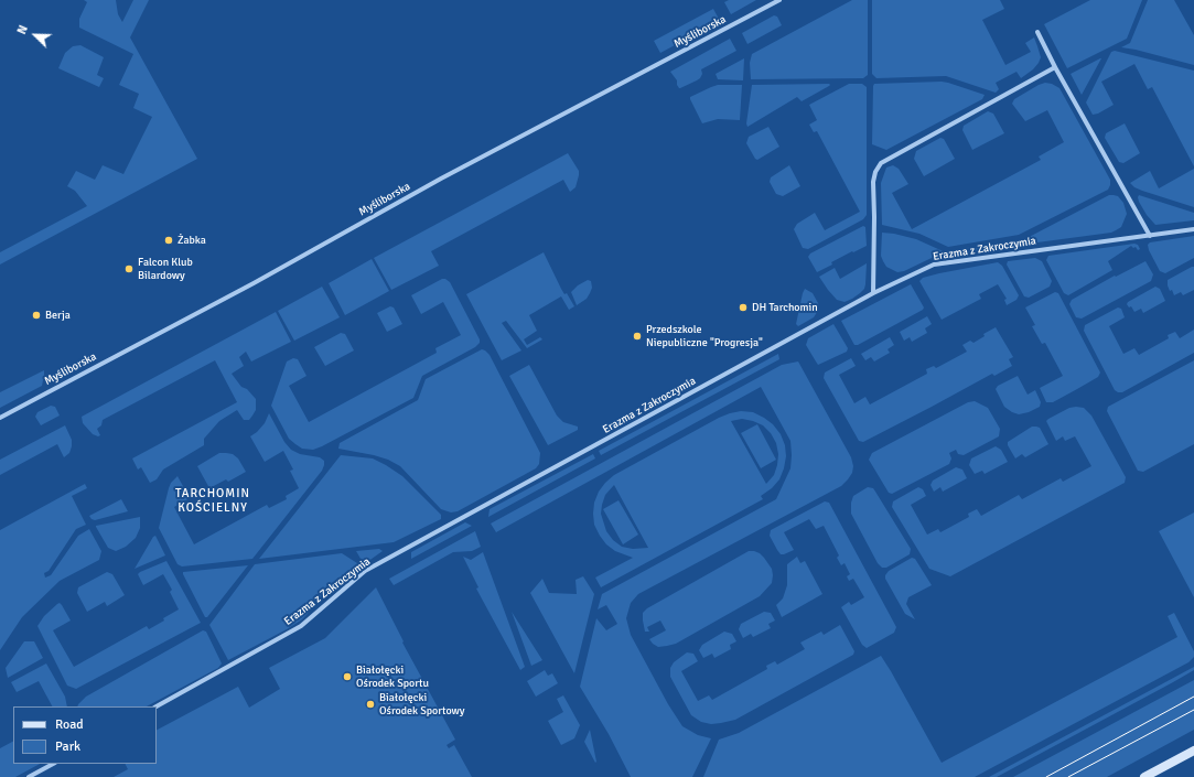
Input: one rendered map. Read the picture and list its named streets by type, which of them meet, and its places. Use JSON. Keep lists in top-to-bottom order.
{
  "streets": {
    "street": ["Myśliborska", "Erazma z Zakroczymia"]
  },
  "districts": ["TARCHOMIN KOŚCIELNY"],
  "places": [
    "Żabka",
    "Falcon Klub Bilardowy",
    "DH Tarchomin",
    "Berja",
    "Przedszkole Niepubliczne \"Progresja\"",
    "Białołęcki Ośrodek Sportu",
    "Białołęcki Ośrodek Sportowy"
  ],
  "legend": ["Road", "Park"],
  "north": "top left"
}
